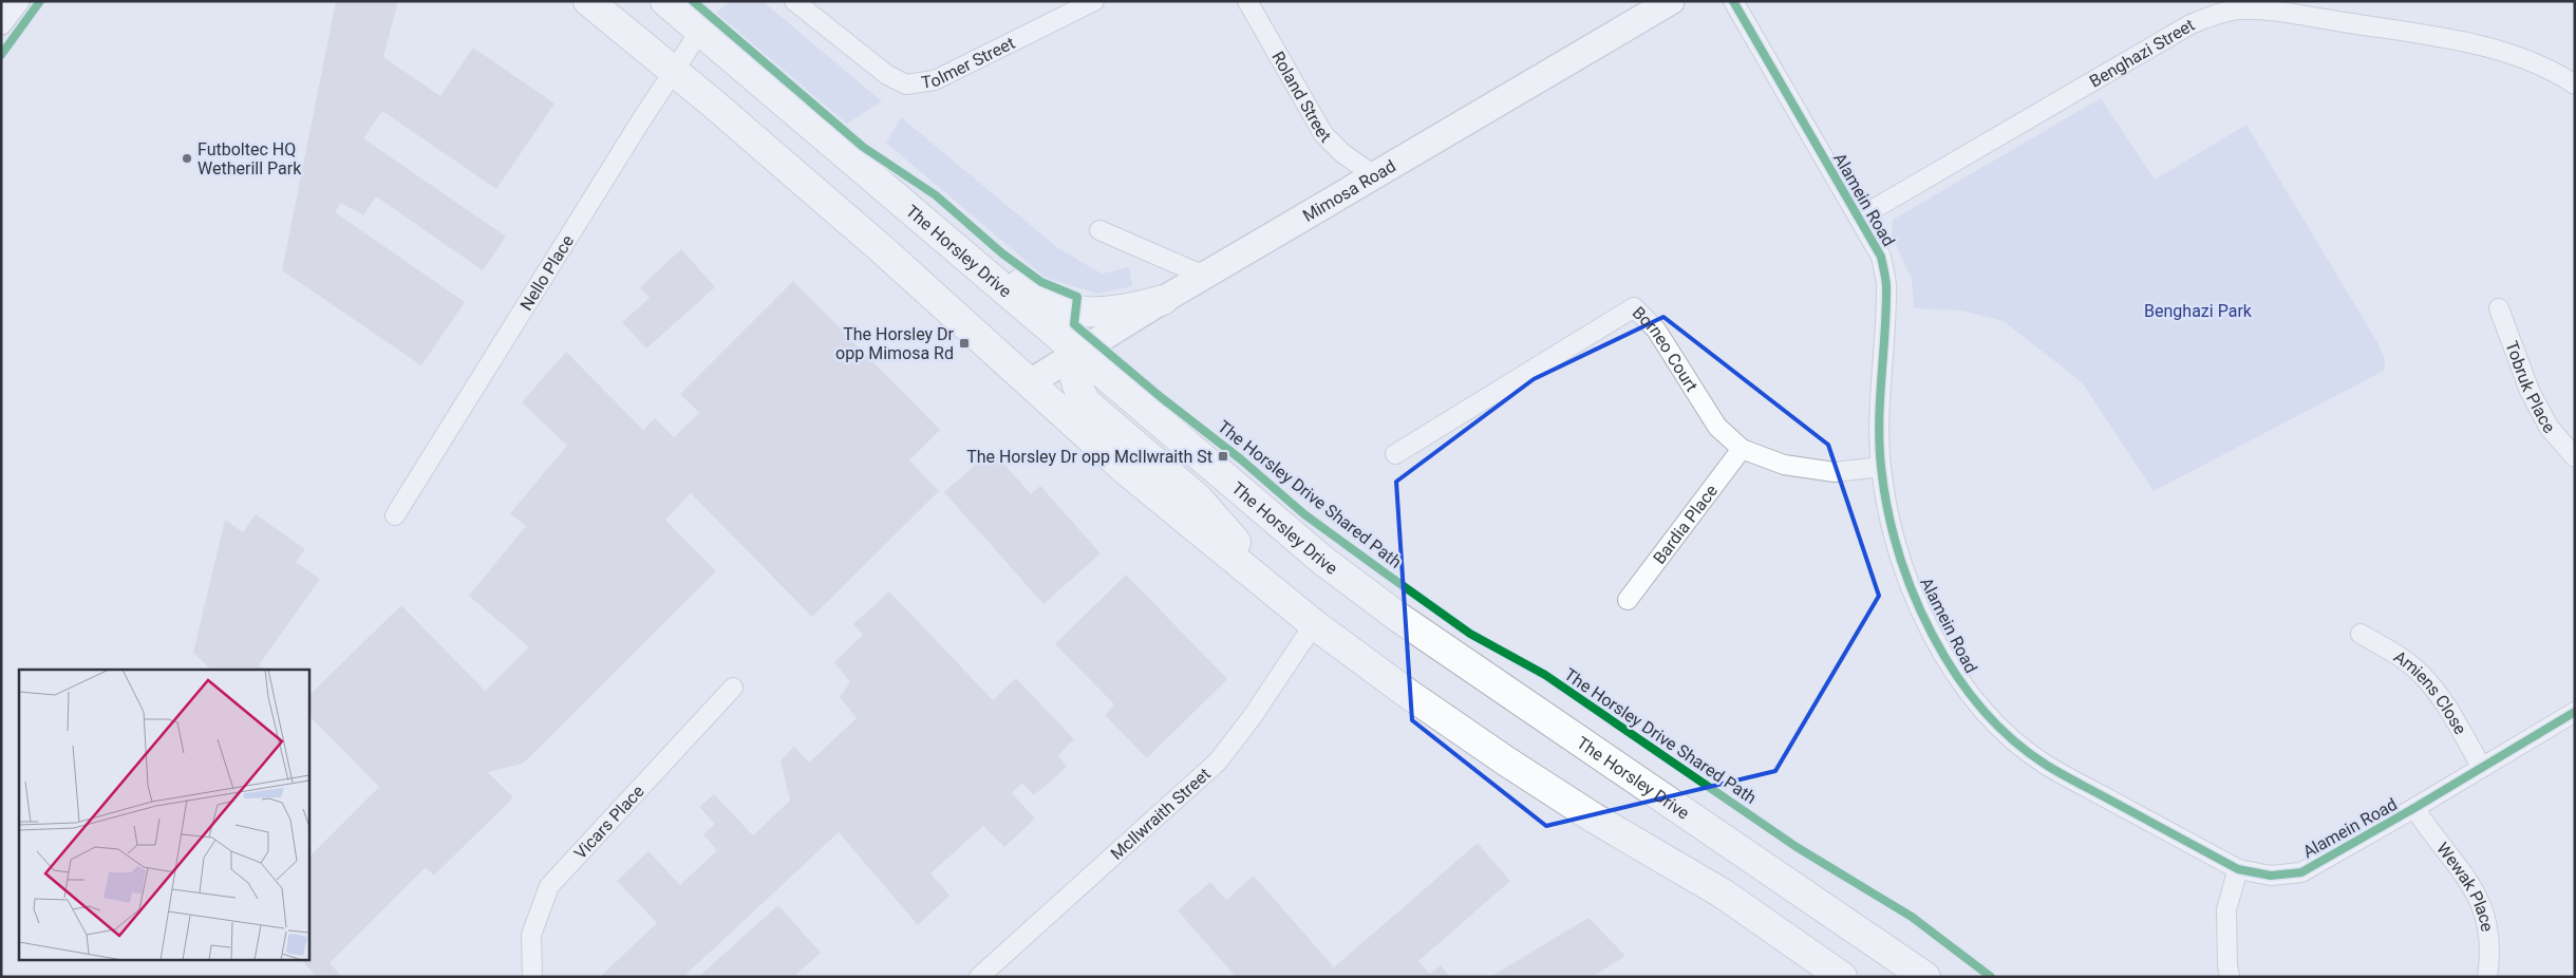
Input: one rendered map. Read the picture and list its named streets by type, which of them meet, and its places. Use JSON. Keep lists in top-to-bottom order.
{
  "streets": {
    "main road": ["Mimosa Road", "The Horsley Drive"],
    "street": [
      "Benghazi Street",
      "Tolmer Street",
      "Roland Street",
      "Alamein Road",
      "Nello Place",
      "Borneo Court",
      "Tobruk Place",
      "Bardia Place",
      "Amiens Close",
      "McIlwraith Street",
      "Vicars Place",
      "Wewak Place"
    ],
    "cycle path": ["The Horsley Drive Shared Path"]
  },
  "crossings": [
    ["Benghazi Street", "Alamein Road"],
    ["Roland Street", "Mimosa Road"],
    ["Mimosa Road", "The Horsley Drive"],
    ["Alamein Road", "Borneo Court"],
    ["Alamein Road", "Amiens Close"],
    ["Alamein Road", "Wewak Place"],
    ["The Horsley Drive", "Nello Place"],
    ["Borneo Court", "Bardia Place"]
  ],
  "parks": ["Benghazi Park"],
  "places": {
    "other": ["Futboltec HQ Wetherill Park"],
    "transit": ["The Horsley Dr opp Mimosa Rd", "The Horsley Dr opp McIlwraith St"]
  }
}
